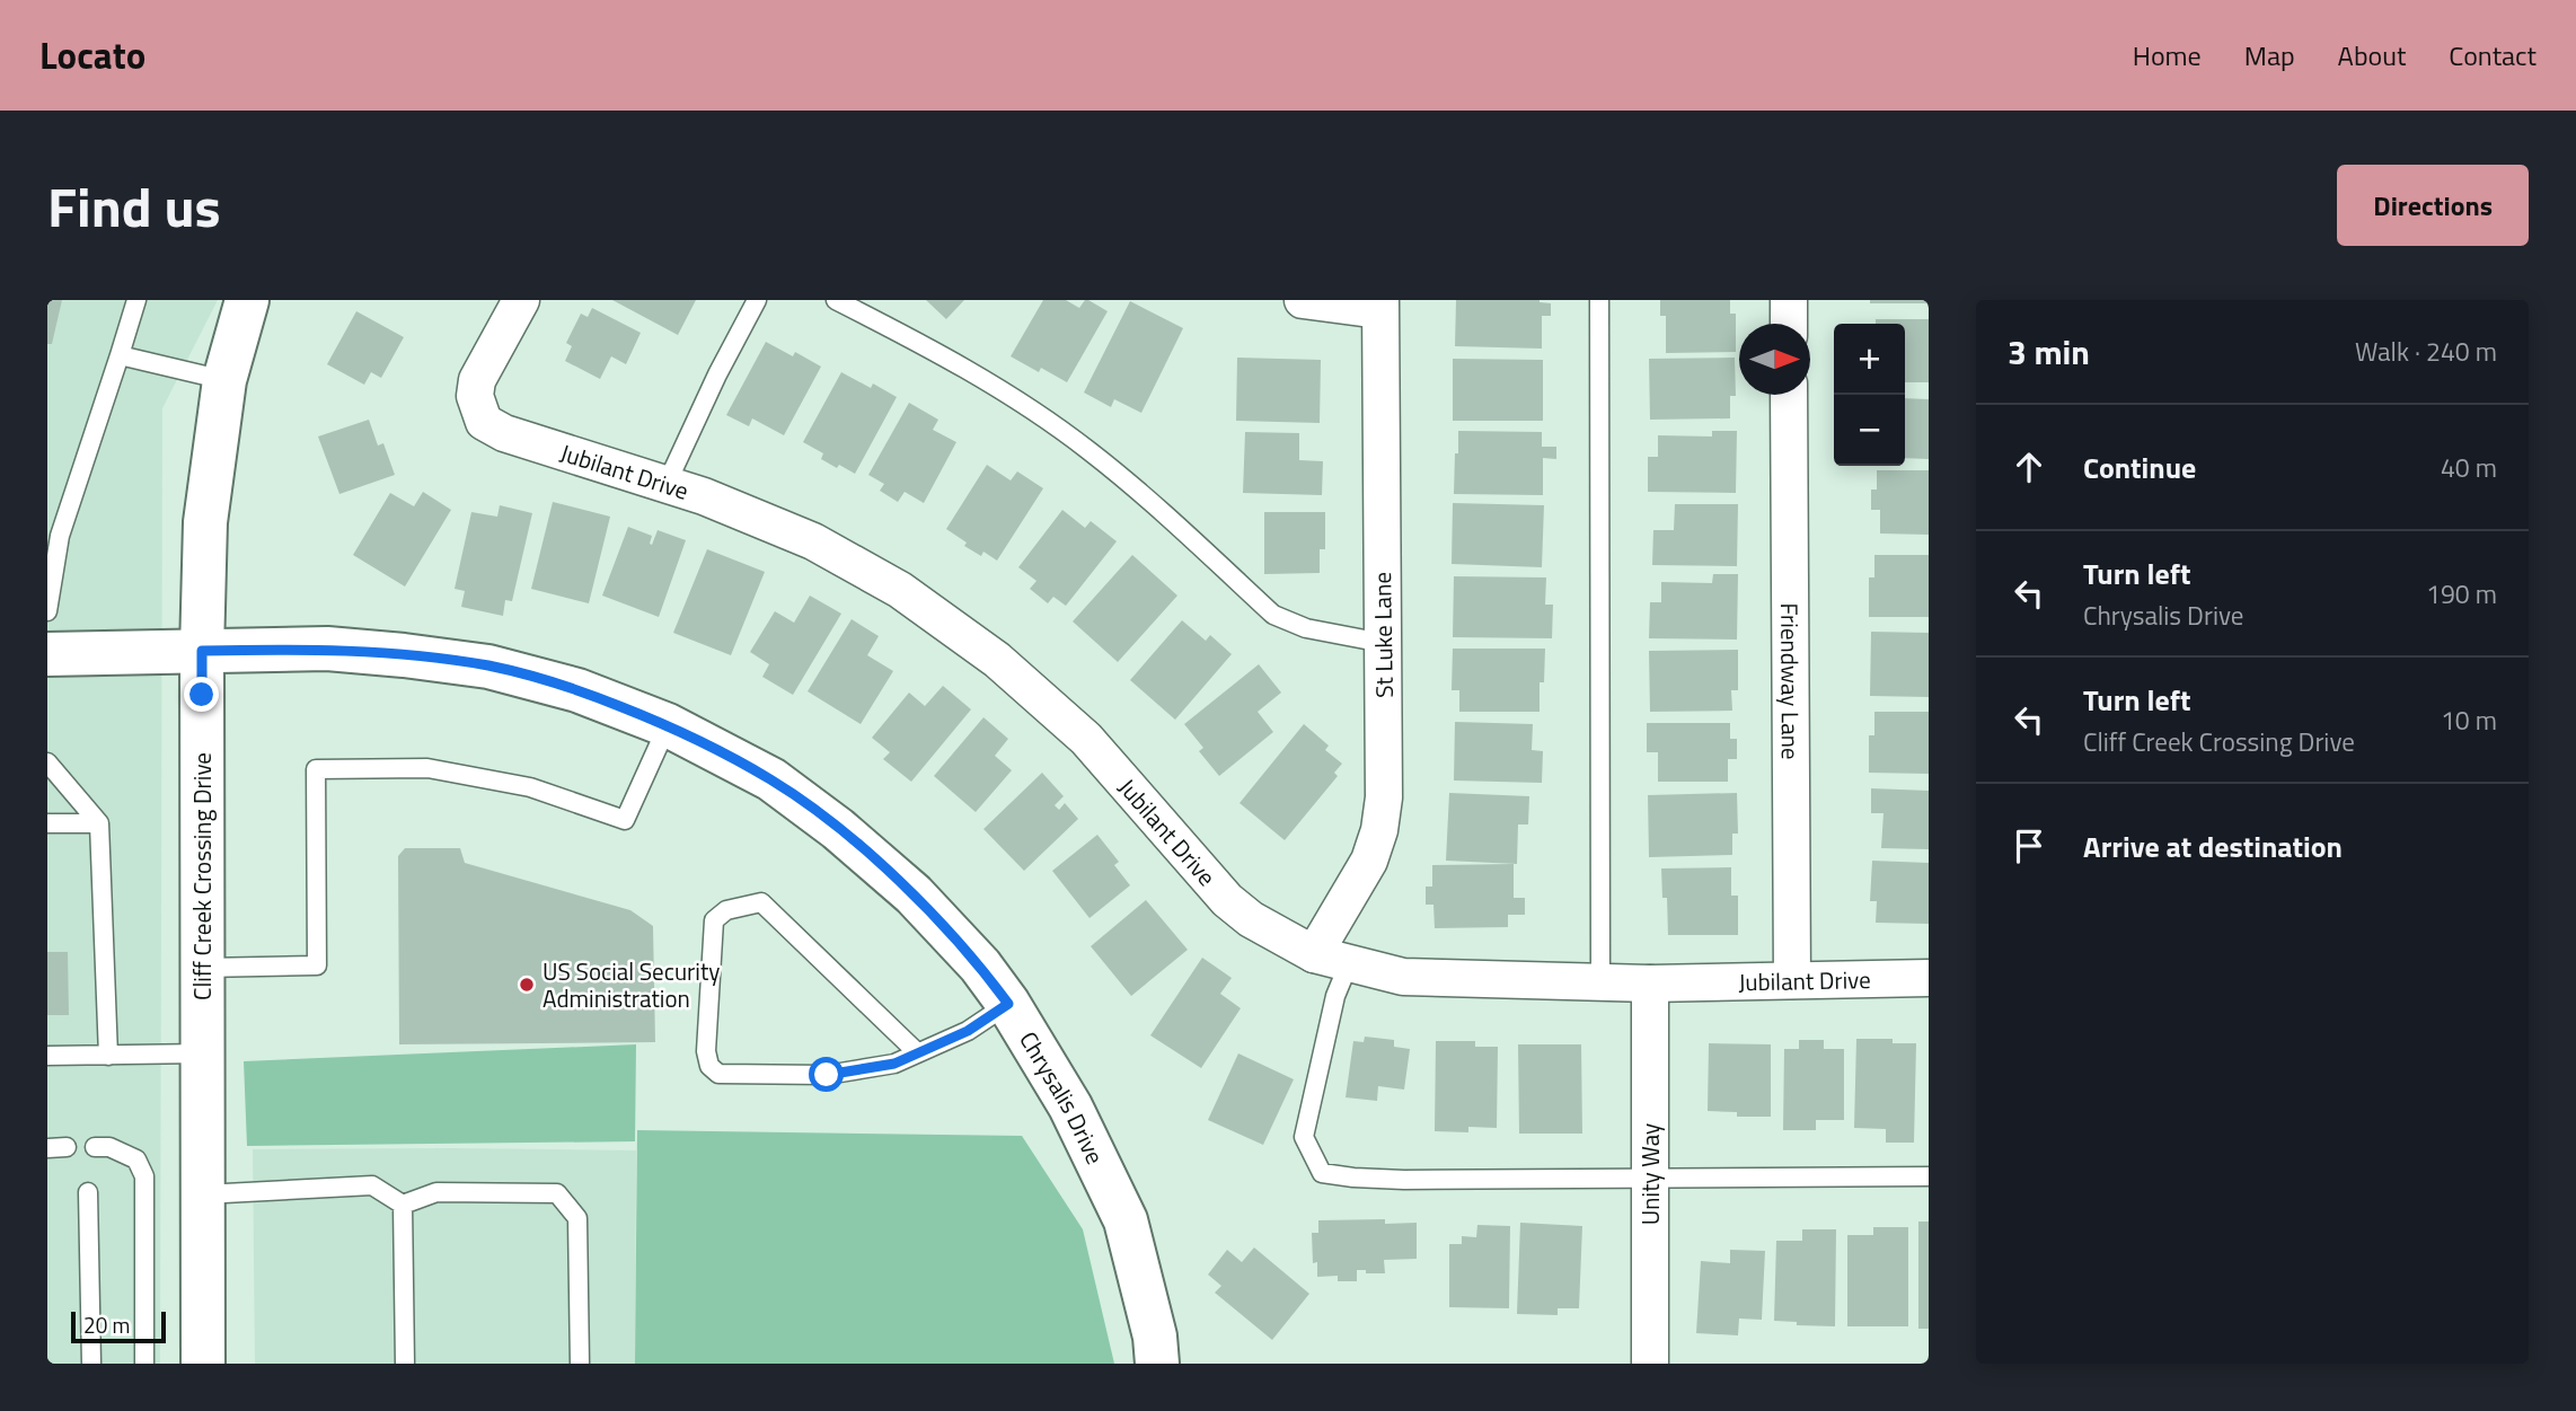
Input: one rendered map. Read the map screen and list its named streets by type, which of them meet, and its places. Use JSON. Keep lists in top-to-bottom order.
{
  "streets": {
    "street": [
      "Jubilant Drive",
      "St Luke Lane",
      "Friendway Lane",
      "Cliff Creek Crossing Drive",
      "Chrysalis Drive",
      "Unity Way"
    ]
  },
  "crossings": [
    ["Jubilant Drive", "St Luke Lane"],
    ["Jubilant Drive", "Friendway Lane"],
    ["Jubilant Drive", "Unity Way"],
    ["Cliff Creek Crossing Drive", "Chrysalis Drive"]
  ],
  "places": ["US Social Security Administration"],
  "scale_bar": "20 m",
  "north": "right",
  "page": {
    "header": "Locato",
    "nav": [
      "Home",
      "Map",
      "About",
      "Contact"
    ],
    "title": "Find us",
    "buttons": "Directions",
    "heading": ["3 min", "Walk · 240 m"],
    "map_buttons": ["+", "−"],
    "list": [
      ["Continue", "40 m"],
      ["Turn left", "Chrysalis Drive", "190 m"],
      ["Turn left", "Cliff Creek Crossing Drive", "10 m"],
      "Arrive at destination"
    ],
    "scale": "20 m"
  }
}
